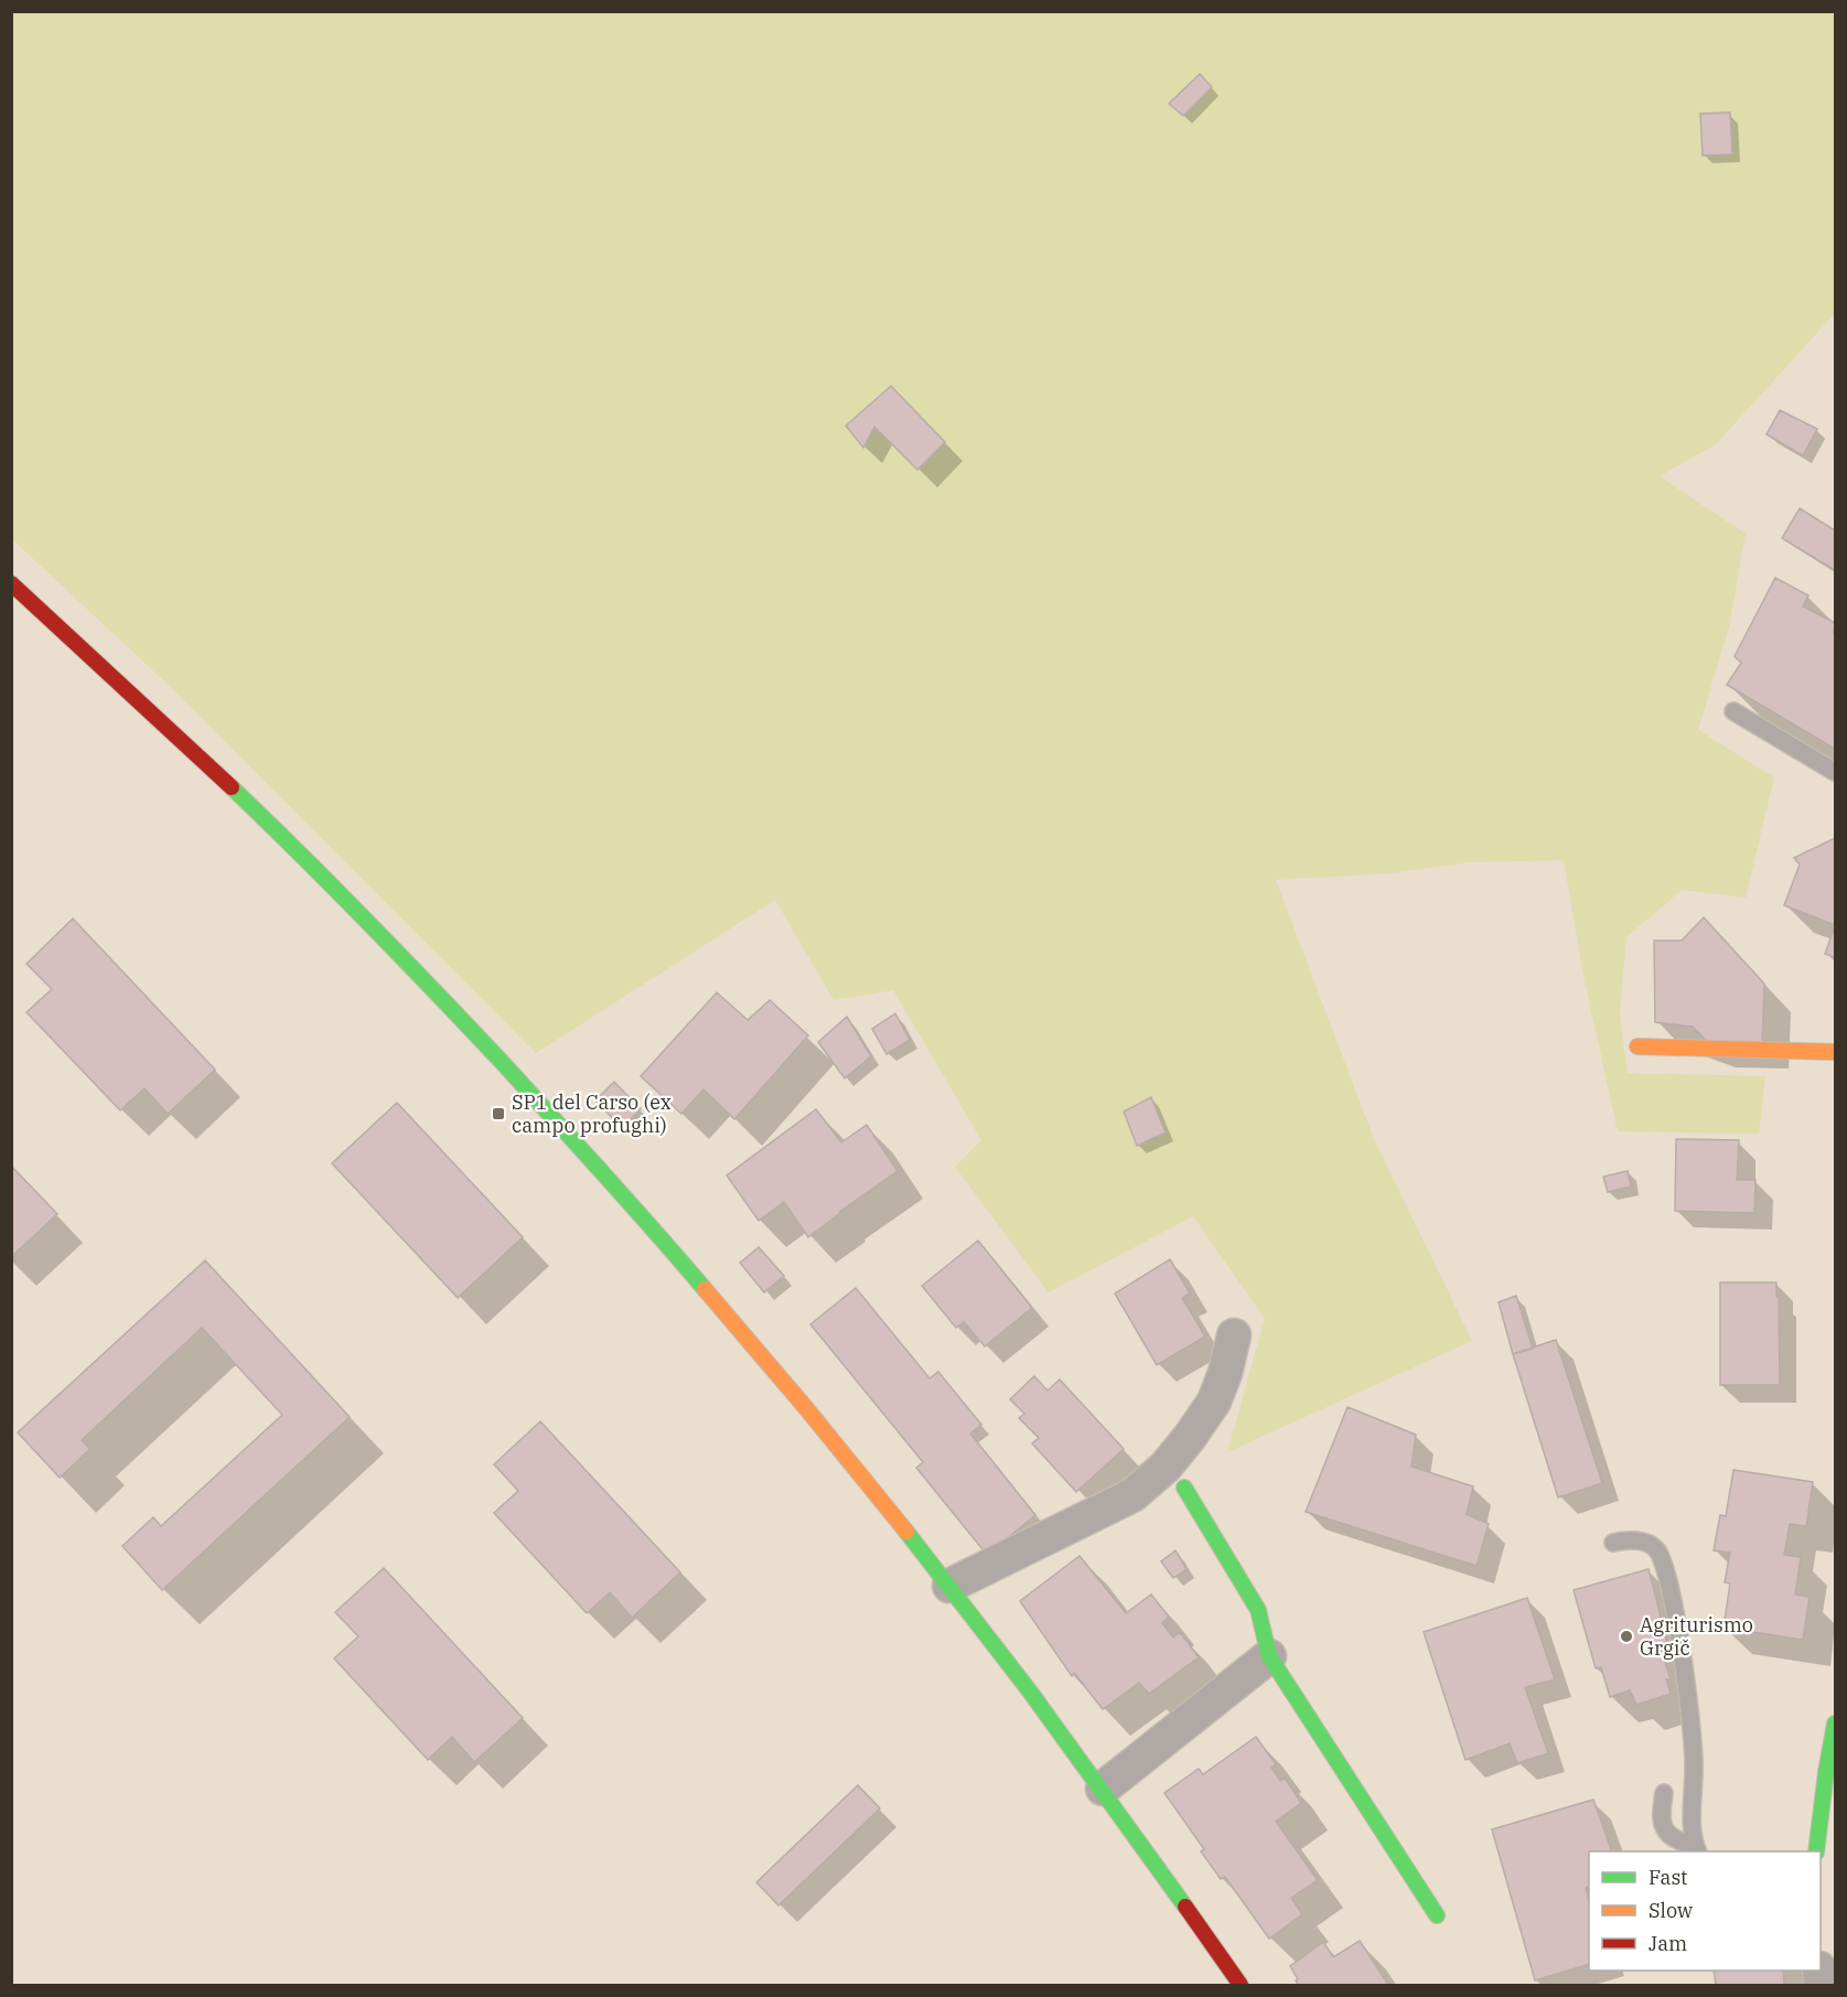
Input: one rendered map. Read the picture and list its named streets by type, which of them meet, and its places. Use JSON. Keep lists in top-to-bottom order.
{
  "places": {
    "transit": ["SP1 del Carso (ex campo profughi)"],
    "other": ["Agriturismo Grgič"]
  },
  "legend": ["Fast", "Slow", "Jam"]
}
